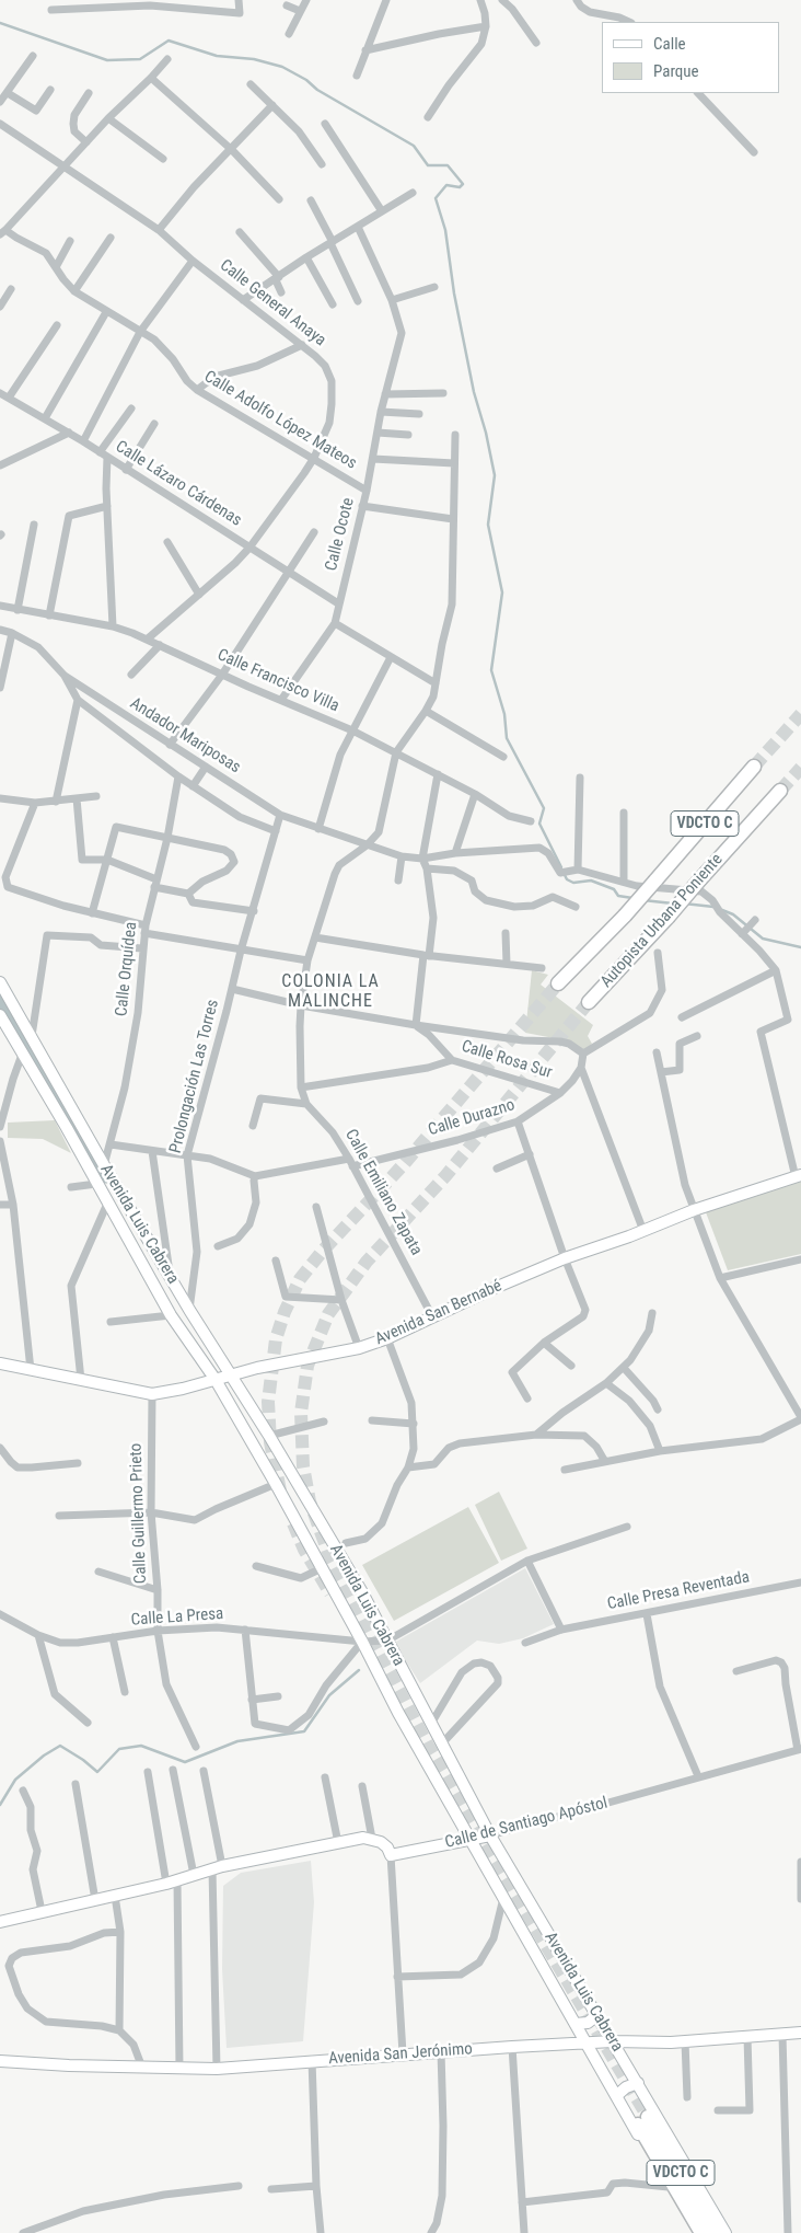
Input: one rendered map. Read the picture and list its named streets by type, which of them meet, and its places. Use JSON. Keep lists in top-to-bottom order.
{
  "streets": {
    "highway": ["VDCTO C", "Autopista Urbana Poniente"],
    "main road": [
      "Avenida Luis Cabrera",
      "Avenida San Bernabé",
      "Calle de Santiago Apóstol",
      "Avenida San Jerónimo"
    ],
    "street": [
      "Calle General Anaya",
      "Calle Adolfo López Mateos",
      "Calle Lázaro Cárdenas",
      "Calle Ocote",
      "Calle Francisco Villa",
      "Andador Mariposas",
      "Calle Orquídea",
      "Calle Rosa Sur",
      "Prolongación Las Torres",
      "Calle Durazno",
      "Calle Emiliano Zapata",
      "Calle Guillermo Prieto",
      "Calle Presa Reventada",
      "Calle La Presa"
    ]
  },
  "crossings": [
    ["Calle General Anaya", "Calle Adolfo López Mateos"],
    ["Calle General Anaya", "Calle Lázaro Cárdenas"],
    ["Calle General Anaya", "Calle Francisco Villa"],
    ["Calle Adolfo López Mateos", "Calle Ocote"],
    ["Calle Lázaro Cárdenas", "Calle Ocote"],
    ["Calle Ocote", "Calle Francisco Villa"],
    ["Calle Francisco Villa", "Calle Emiliano Zapata"],
    ["Andador Mariposas", "Calle Orquídea"],
    ["Andador Mariposas", "Prolongación Las Torres"],
    ["Andador Mariposas", "Calle Emiliano Zapata"],
    ["Calle Orquídea", "Avenida Luis Cabrera"],
    ["Calle Rosa Sur", "Calle Durazno"],
    ["Prolongación Las Torres", "Avenida Luis Cabrera"],
    ["Calle Durazno", "Calle Emiliano Zapata"],
    ["Calle Emiliano Zapata", "Avenida San Bernabé"],
    ["Avenida Luis Cabrera", "Avenida San Bernabé"],
    ["Avenida Luis Cabrera", "Calle La Presa"],
    ["Avenida Luis Cabrera", "Calle de Santiago Apóstol"],
    ["Avenida Luis Cabrera", "Avenida San Jerónimo"],
    ["Avenida San Bernabé", "Calle Guillermo Prieto"],
    ["Calle Guillermo Prieto", "Calle La Presa"]
  ],
  "districts": ["COLONIA LA MALINCHE"],
  "legend": ["Calle", "Parque"]
}
